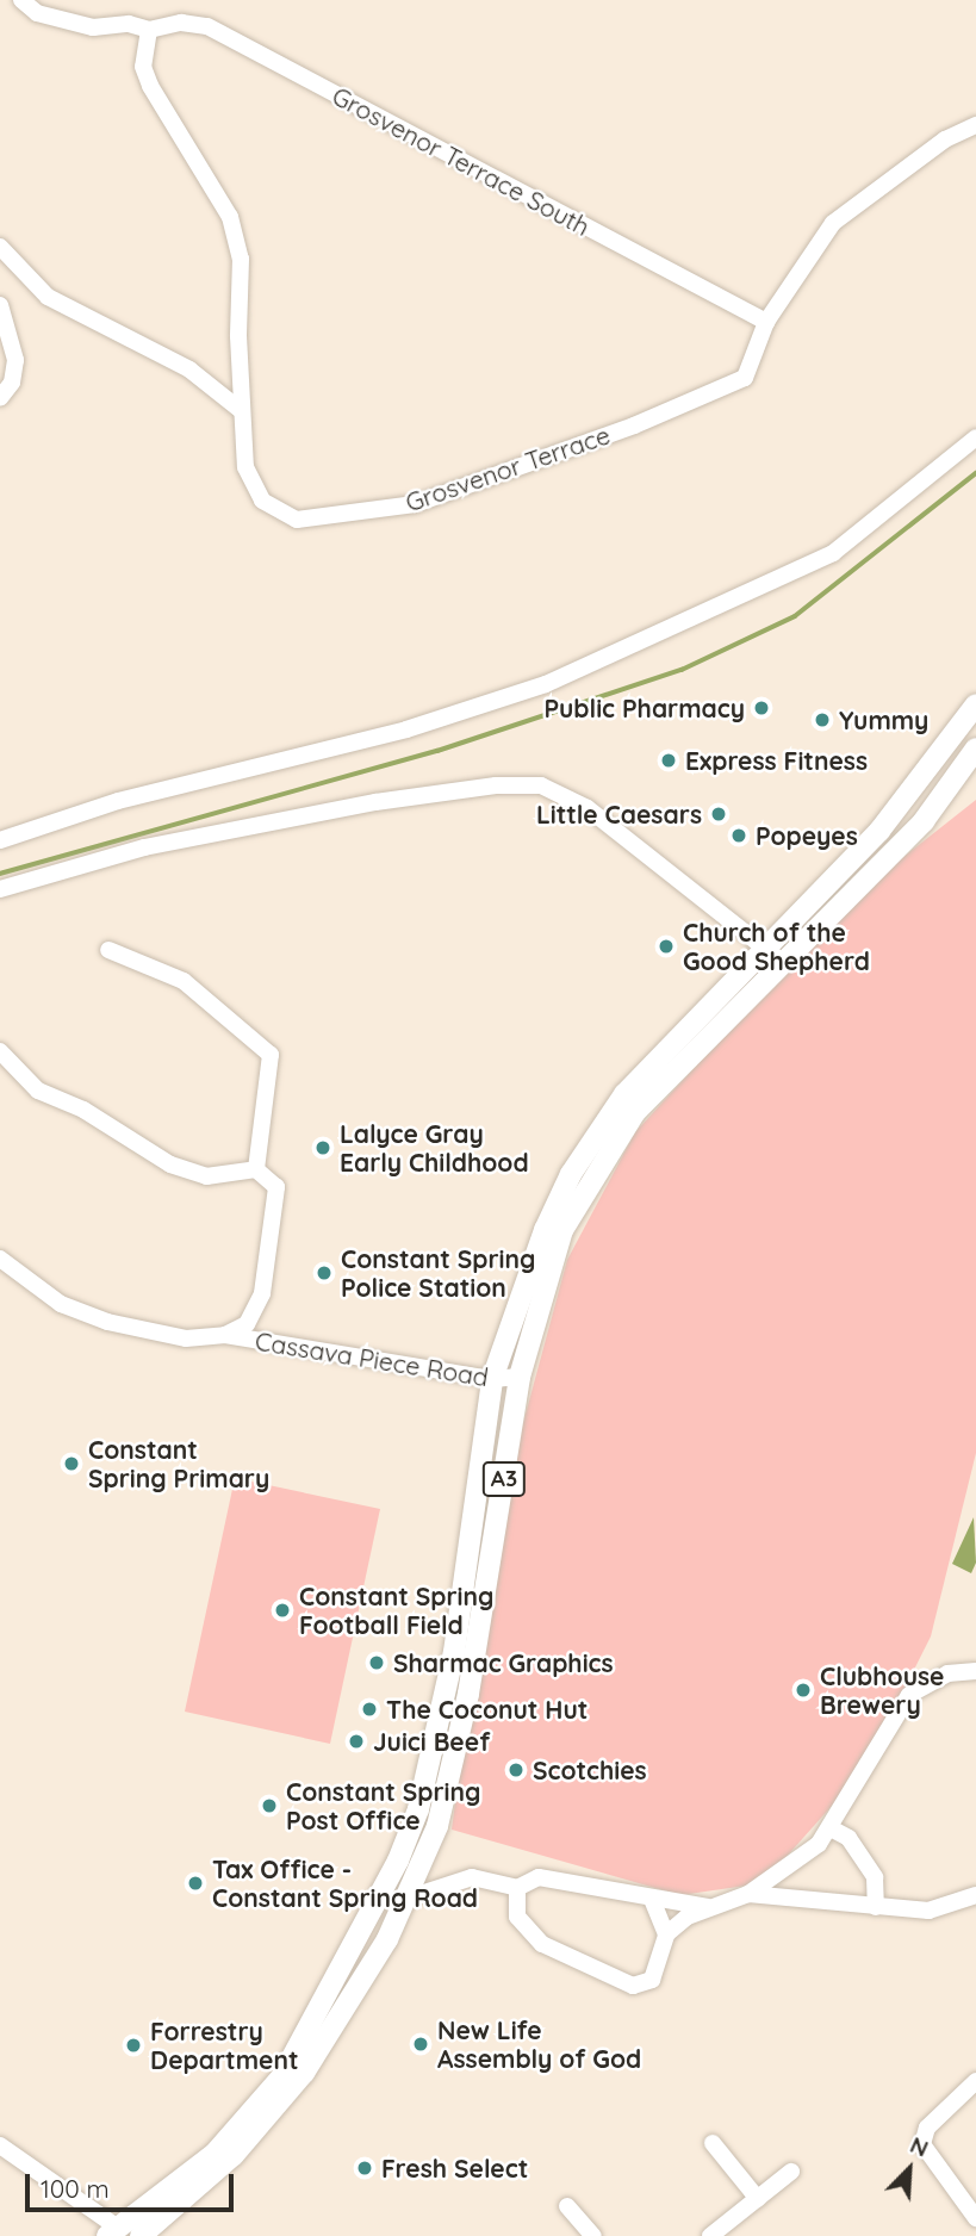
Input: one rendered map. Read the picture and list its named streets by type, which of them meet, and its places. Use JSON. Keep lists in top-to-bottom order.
{
  "streets": {
    "main road": ["A3"],
    "street": ["Grosvenor Terrace South", "Grosvenor Terrace", "Cassava Piece Road"]
  },
  "crossings": [
    ["Grosvenor Terrace South", "Grosvenor Terrace"],
    ["Cassava Piece Road", "A3"]
  ],
  "places": [
    "Public Pharmacy",
    "Yummy",
    "Express Fitness",
    "Little Caesars",
    "Popeyes",
    "Church of the Good Shepherd",
    "Lalyce Gray Early Childhood",
    "Constant Spring Police Station",
    "Constant Spring Primary",
    "Constant Spring Football Field",
    "Sharmac Graphics",
    "Clubhouse Brewery",
    "The Coconut Hut",
    "Juici Beef",
    "Scotchies",
    "Constant Spring Post Office",
    "Tax Office - Constant Spring Road",
    "New Life Assembly of God",
    "Forrestry Department",
    "Fresh Select"
  ],
  "scale_bar": "100 m",
  "north": "top right"
}
